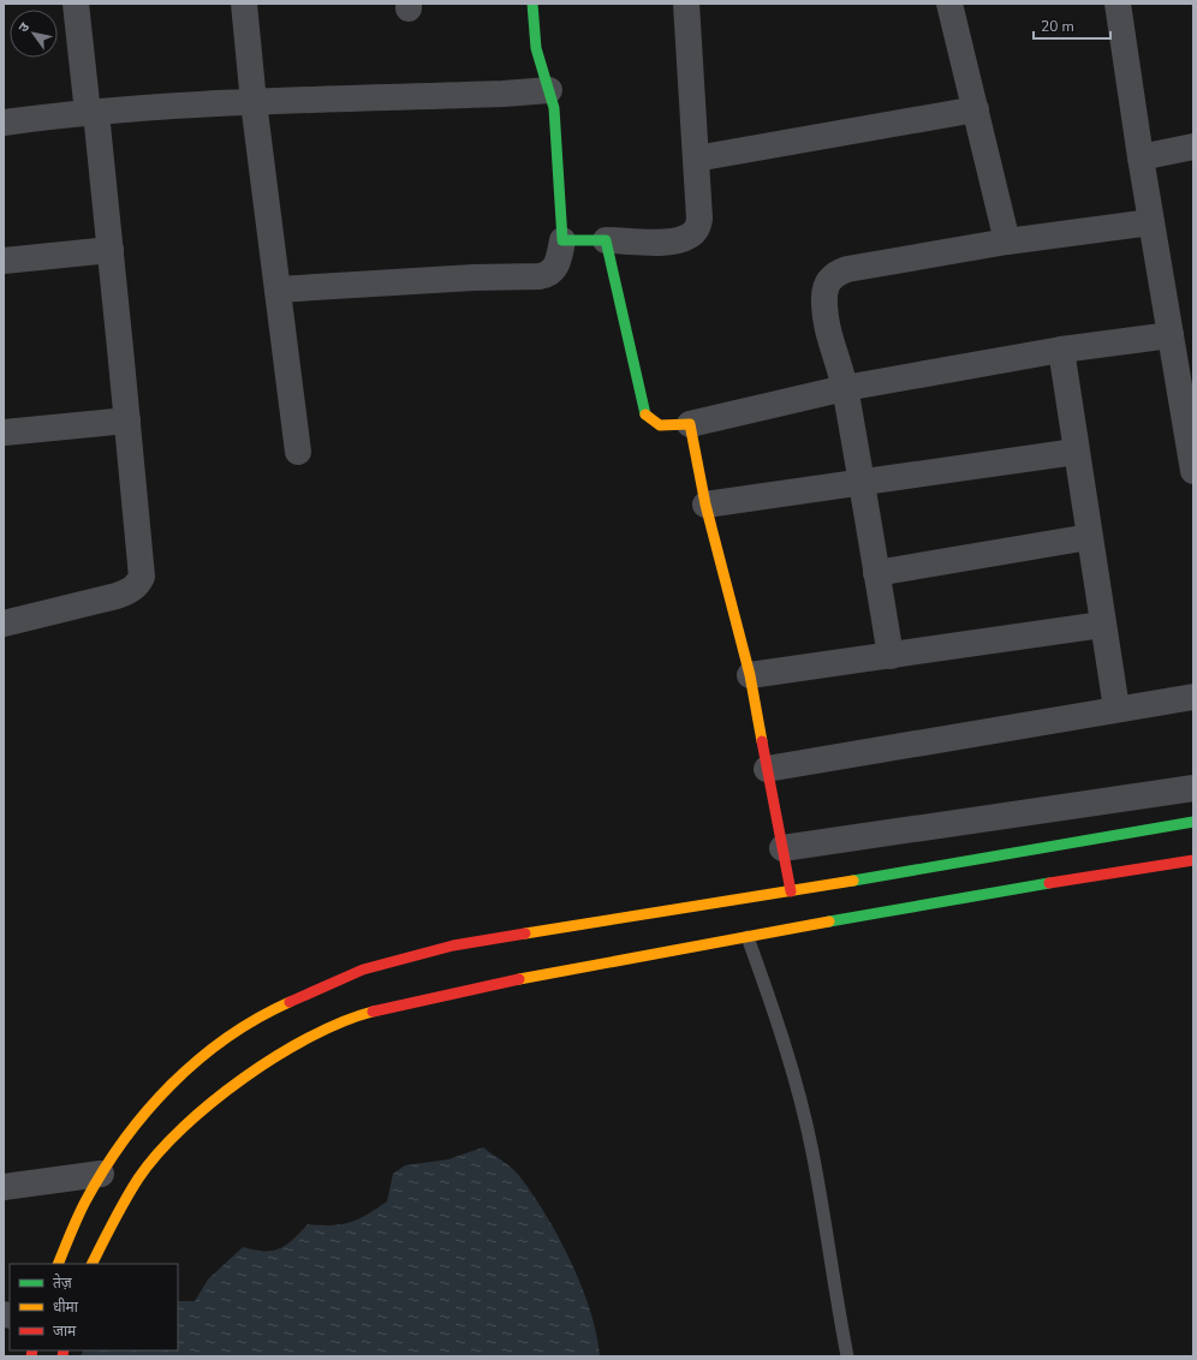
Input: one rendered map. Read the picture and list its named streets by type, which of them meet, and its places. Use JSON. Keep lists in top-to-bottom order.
{
  "legend": ["तेज़", "धीमा", "जाम"],
  "scale_bar": "20 m",
  "north": "top left"
}
